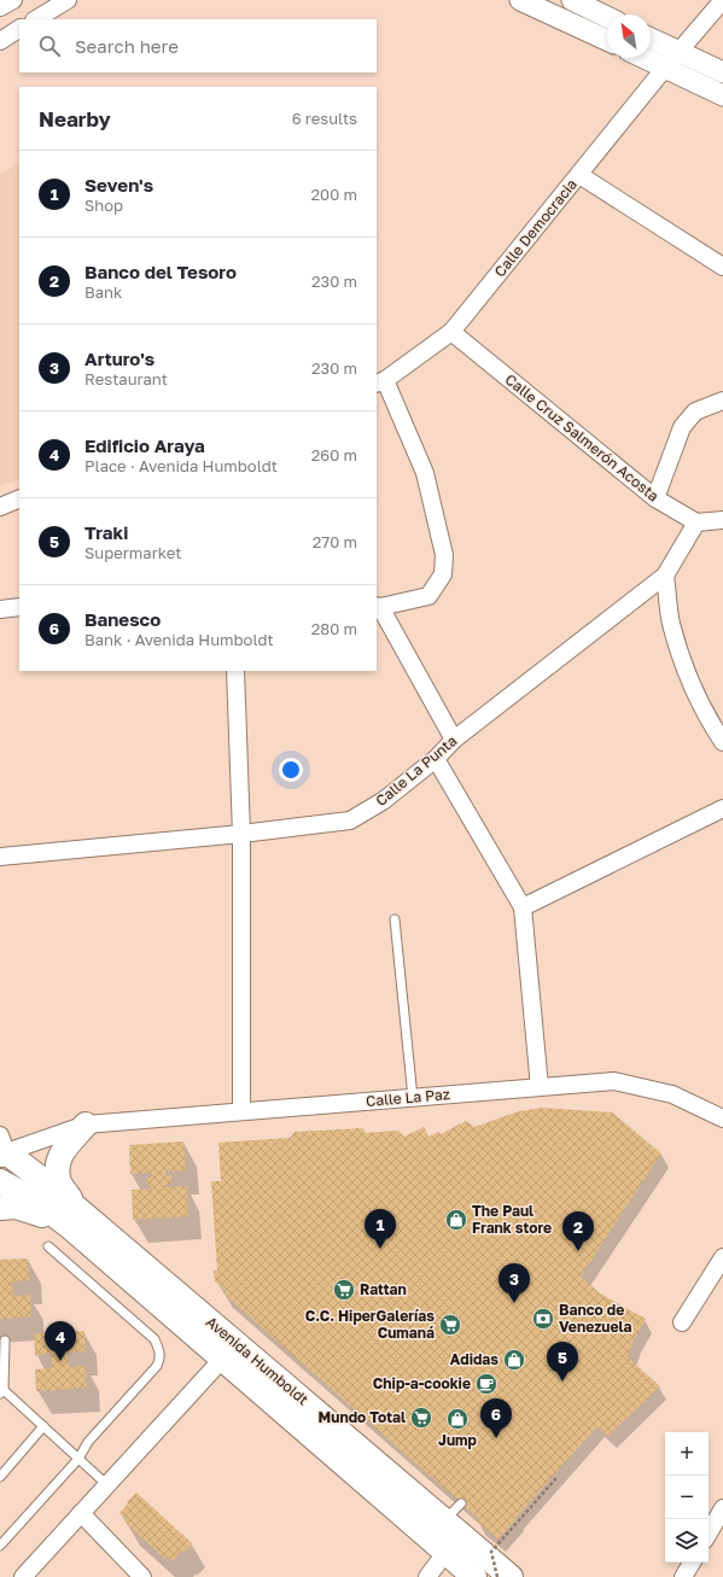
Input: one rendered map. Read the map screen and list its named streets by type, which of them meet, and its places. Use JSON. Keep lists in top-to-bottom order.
{
  "streets": {
    "main road": ["Avenida Humboldt"],
    "street": [
      "Calle Democracia",
      "Calle Cruz Salmerón Acosta",
      "Calle La Punta",
      "Calle La Paz"
    ]
  },
  "crossings": [
    ["Calle Democracia", "Calle Cruz Salmerón Acosta"],
    ["Calle Cruz Salmerón Acosta", "Calle La Punta"],
    ["Calle La Paz", "Avenida Humboldt"]
  ],
  "places": {
    "shop": ["The Paul Frank store", "Adidas", "Jump"],
    "supermarket": ["Rattan", "C.C. HiperGalerías Cumaná", "Mundo Total"],
    "bank": ["Banco de Venezuela"],
    "cafe": ["Chip-a-cookie"]
  },
  "north": "top left",
  "page": {
    "search": "Search here",
    "heading": ["Nearby", "6 results"],
    "list": [
      {
        "mark": "1",
        "name": "Seven's",
        "note": "Shop",
        "value": "200 m"
      },
      {
        "mark": "2",
        "name": "Banco del Tesoro",
        "note": "Bank",
        "value": "230 m"
      },
      {
        "mark": "3",
        "name": "Arturo's",
        "note": "Restaurant",
        "value": "230 m"
      },
      {
        "mark": "4",
        "name": "Edificio Araya",
        "note": "Place · Avenida Humboldt",
        "value": "260 m"
      },
      {
        "mark": "5",
        "name": "Traki",
        "note": "Supermarket",
        "value": "270 m"
      },
      {
        "mark": "6",
        "name": "Banesco",
        "note": "Bank · Avenida Humboldt",
        "value": "280 m"
      }
    ],
    "pins": [
      "1",
      "2",
      "3",
      "4",
      "5",
      "6"
    ],
    "map_buttons": ["+", "−"]
  }
}
